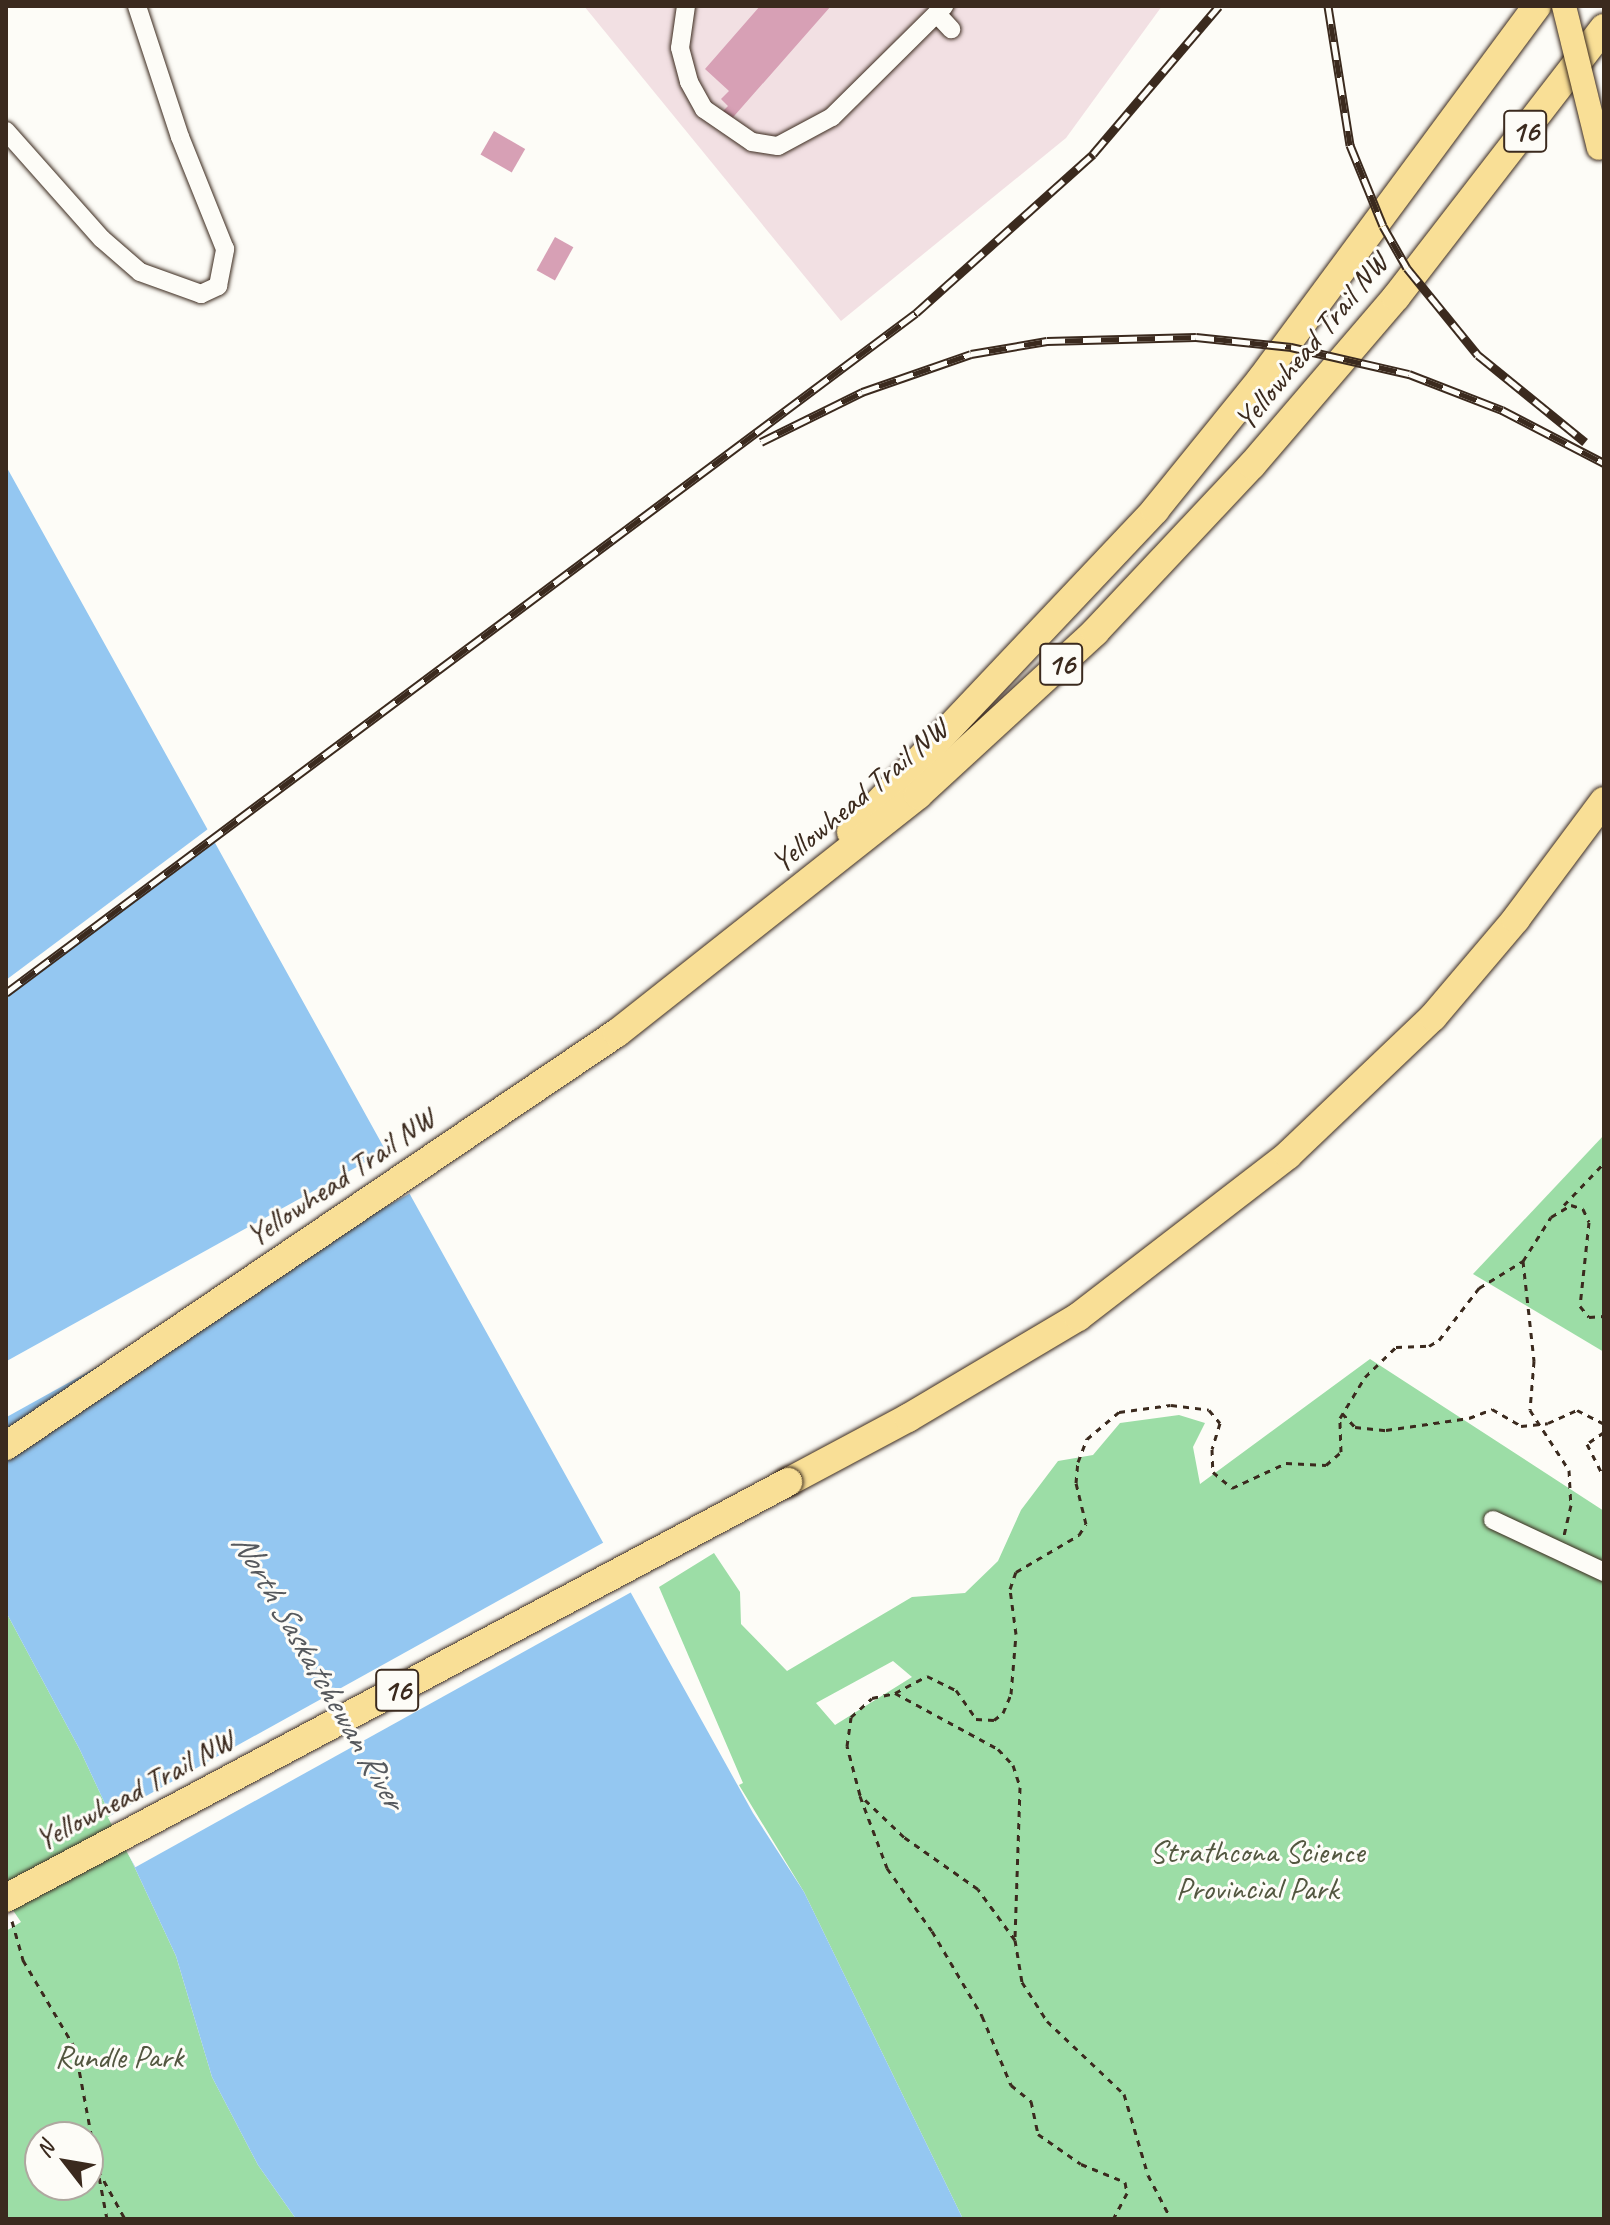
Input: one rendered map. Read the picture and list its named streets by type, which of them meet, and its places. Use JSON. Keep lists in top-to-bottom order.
{
  "streets": {
    "highway": ["16", "Yellowhead Trail NW"]
  },
  "water": ["North Saskatchewan River"],
  "parks": ["Strathcona Science Provincial Park", "Rundle Park"],
  "north": "top left"
}
